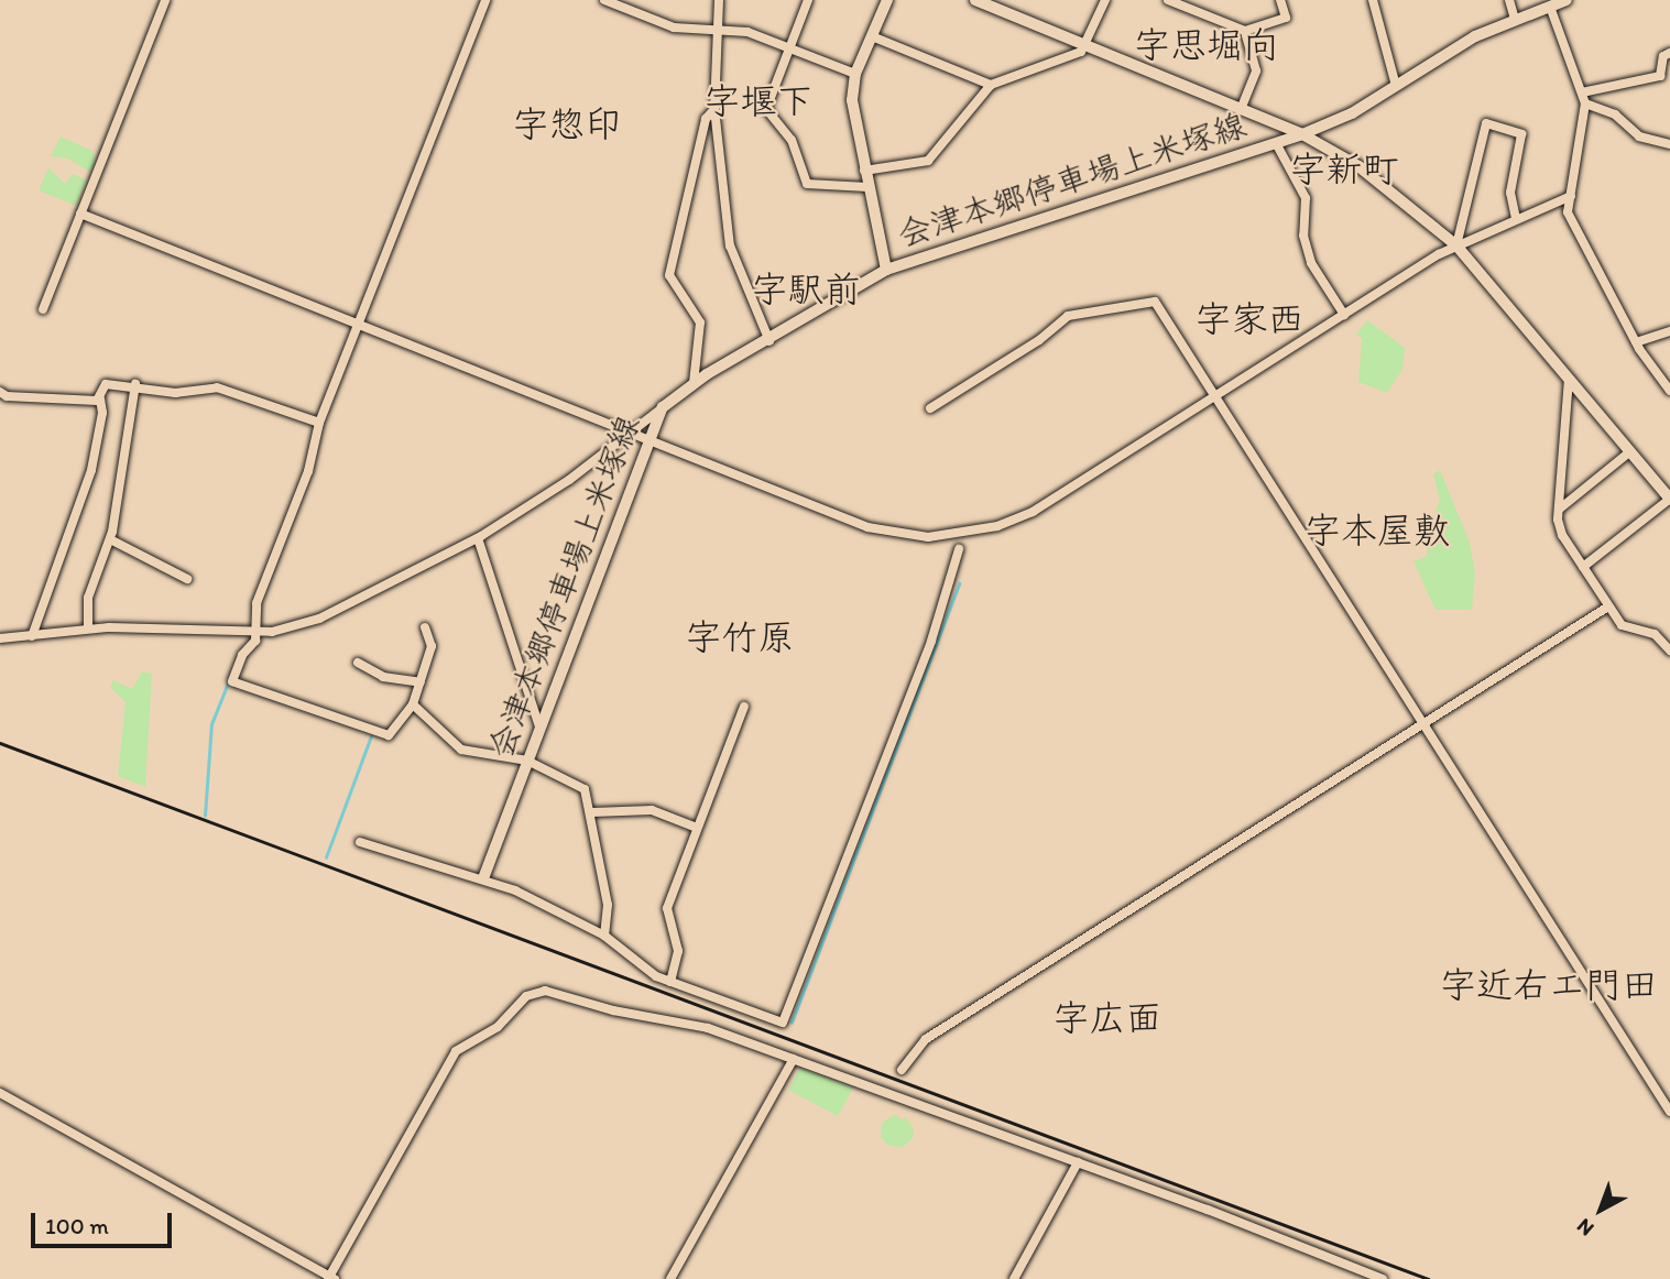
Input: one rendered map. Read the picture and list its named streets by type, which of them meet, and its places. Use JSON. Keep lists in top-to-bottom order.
{
  "streets": {
    "main road": ["会津本郷停車場上米塚線"]
  },
  "districts": [
    "字思堀向",
    "字堰下",
    "字惣印",
    "字新町",
    "字駅前",
    "字家西",
    "字本屋敷",
    "字竹原",
    "字近右エ門田",
    "字広面"
  ],
  "scale_bar": "100 m",
  "north": "bottom left"
}
